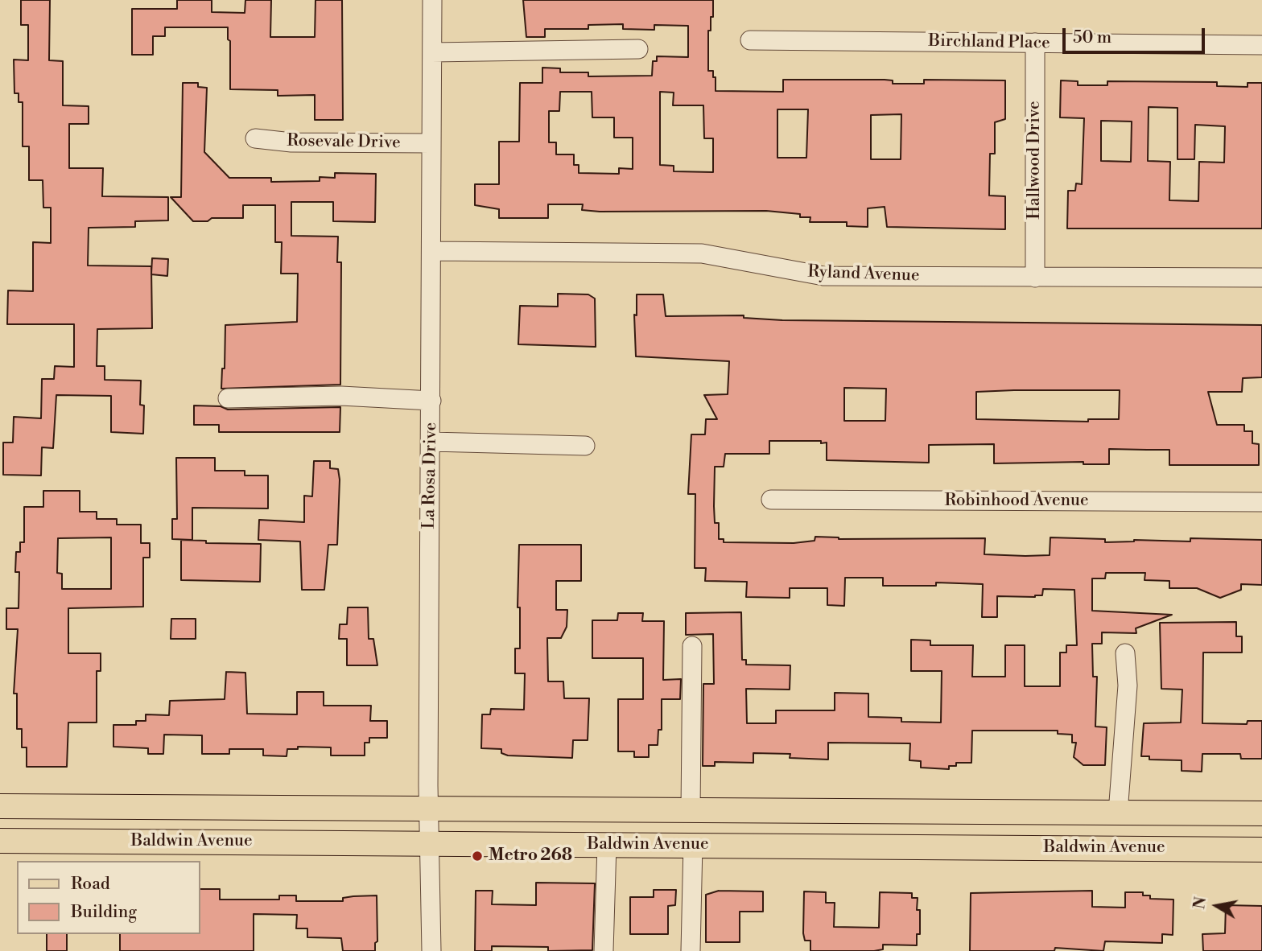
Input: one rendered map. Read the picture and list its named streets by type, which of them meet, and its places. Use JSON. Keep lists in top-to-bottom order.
{
  "streets": {
    "main road": ["Baldwin Avenue"],
    "street": [
      "Birchland Place",
      "Rosevale Drive",
      "Hallwood Drive",
      "Ryland Avenue",
      "La Rosa Drive",
      "Robinhood Avenue"
    ]
  },
  "crossings": [
    ["Birchland Place", "Hallwood Drive"],
    ["Rosevale Drive", "La Rosa Drive"],
    ["Hallwood Drive", "Ryland Avenue"],
    ["Ryland Avenue", "La Rosa Drive"],
    ["La Rosa Drive", "Baldwin Avenue"]
  ],
  "places": ["Metro 268"],
  "legend": ["Road", "Building"],
  "scale_bar": "50 m",
  "north": "left"
}
